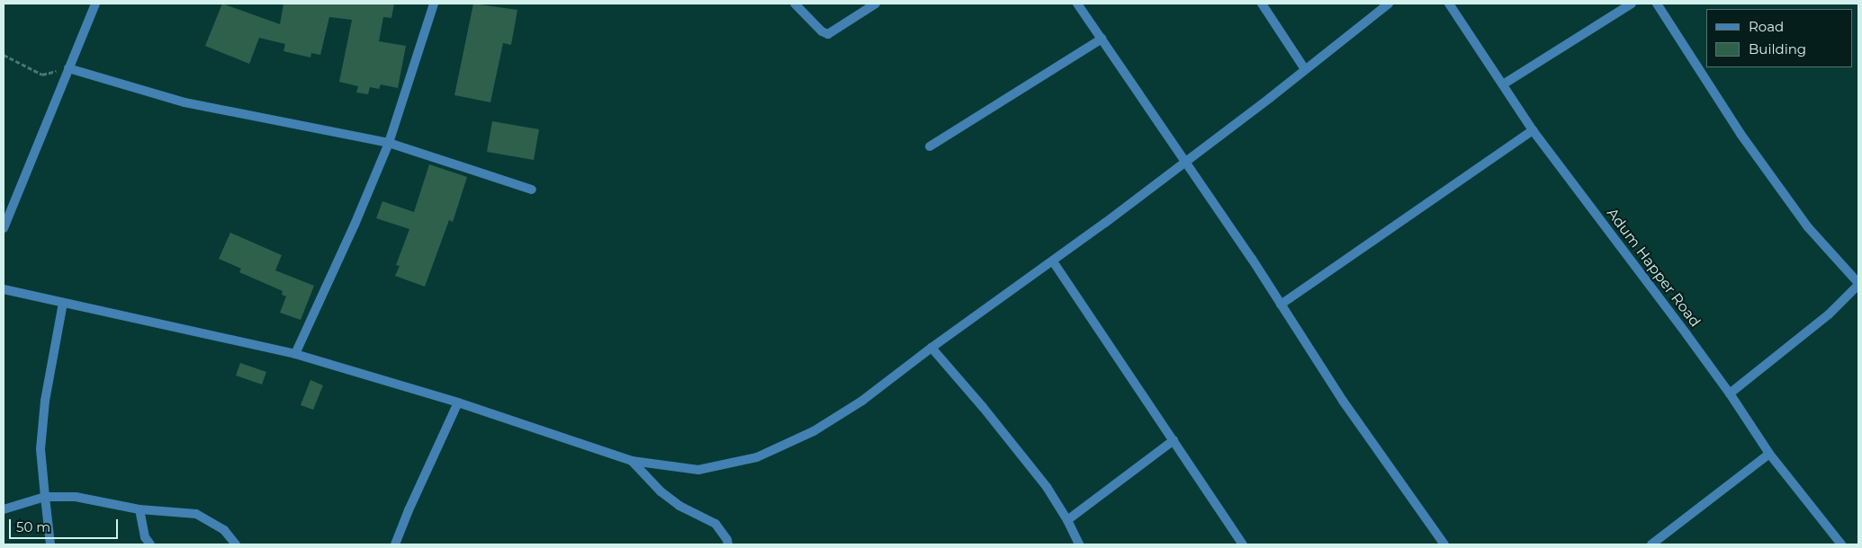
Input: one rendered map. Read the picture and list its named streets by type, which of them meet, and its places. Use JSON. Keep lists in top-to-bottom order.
{
  "streets": {
    "street": ["Adum Happer Road"]
  },
  "legend": ["Road", "Building"],
  "scale_bar": "50 m"
}
